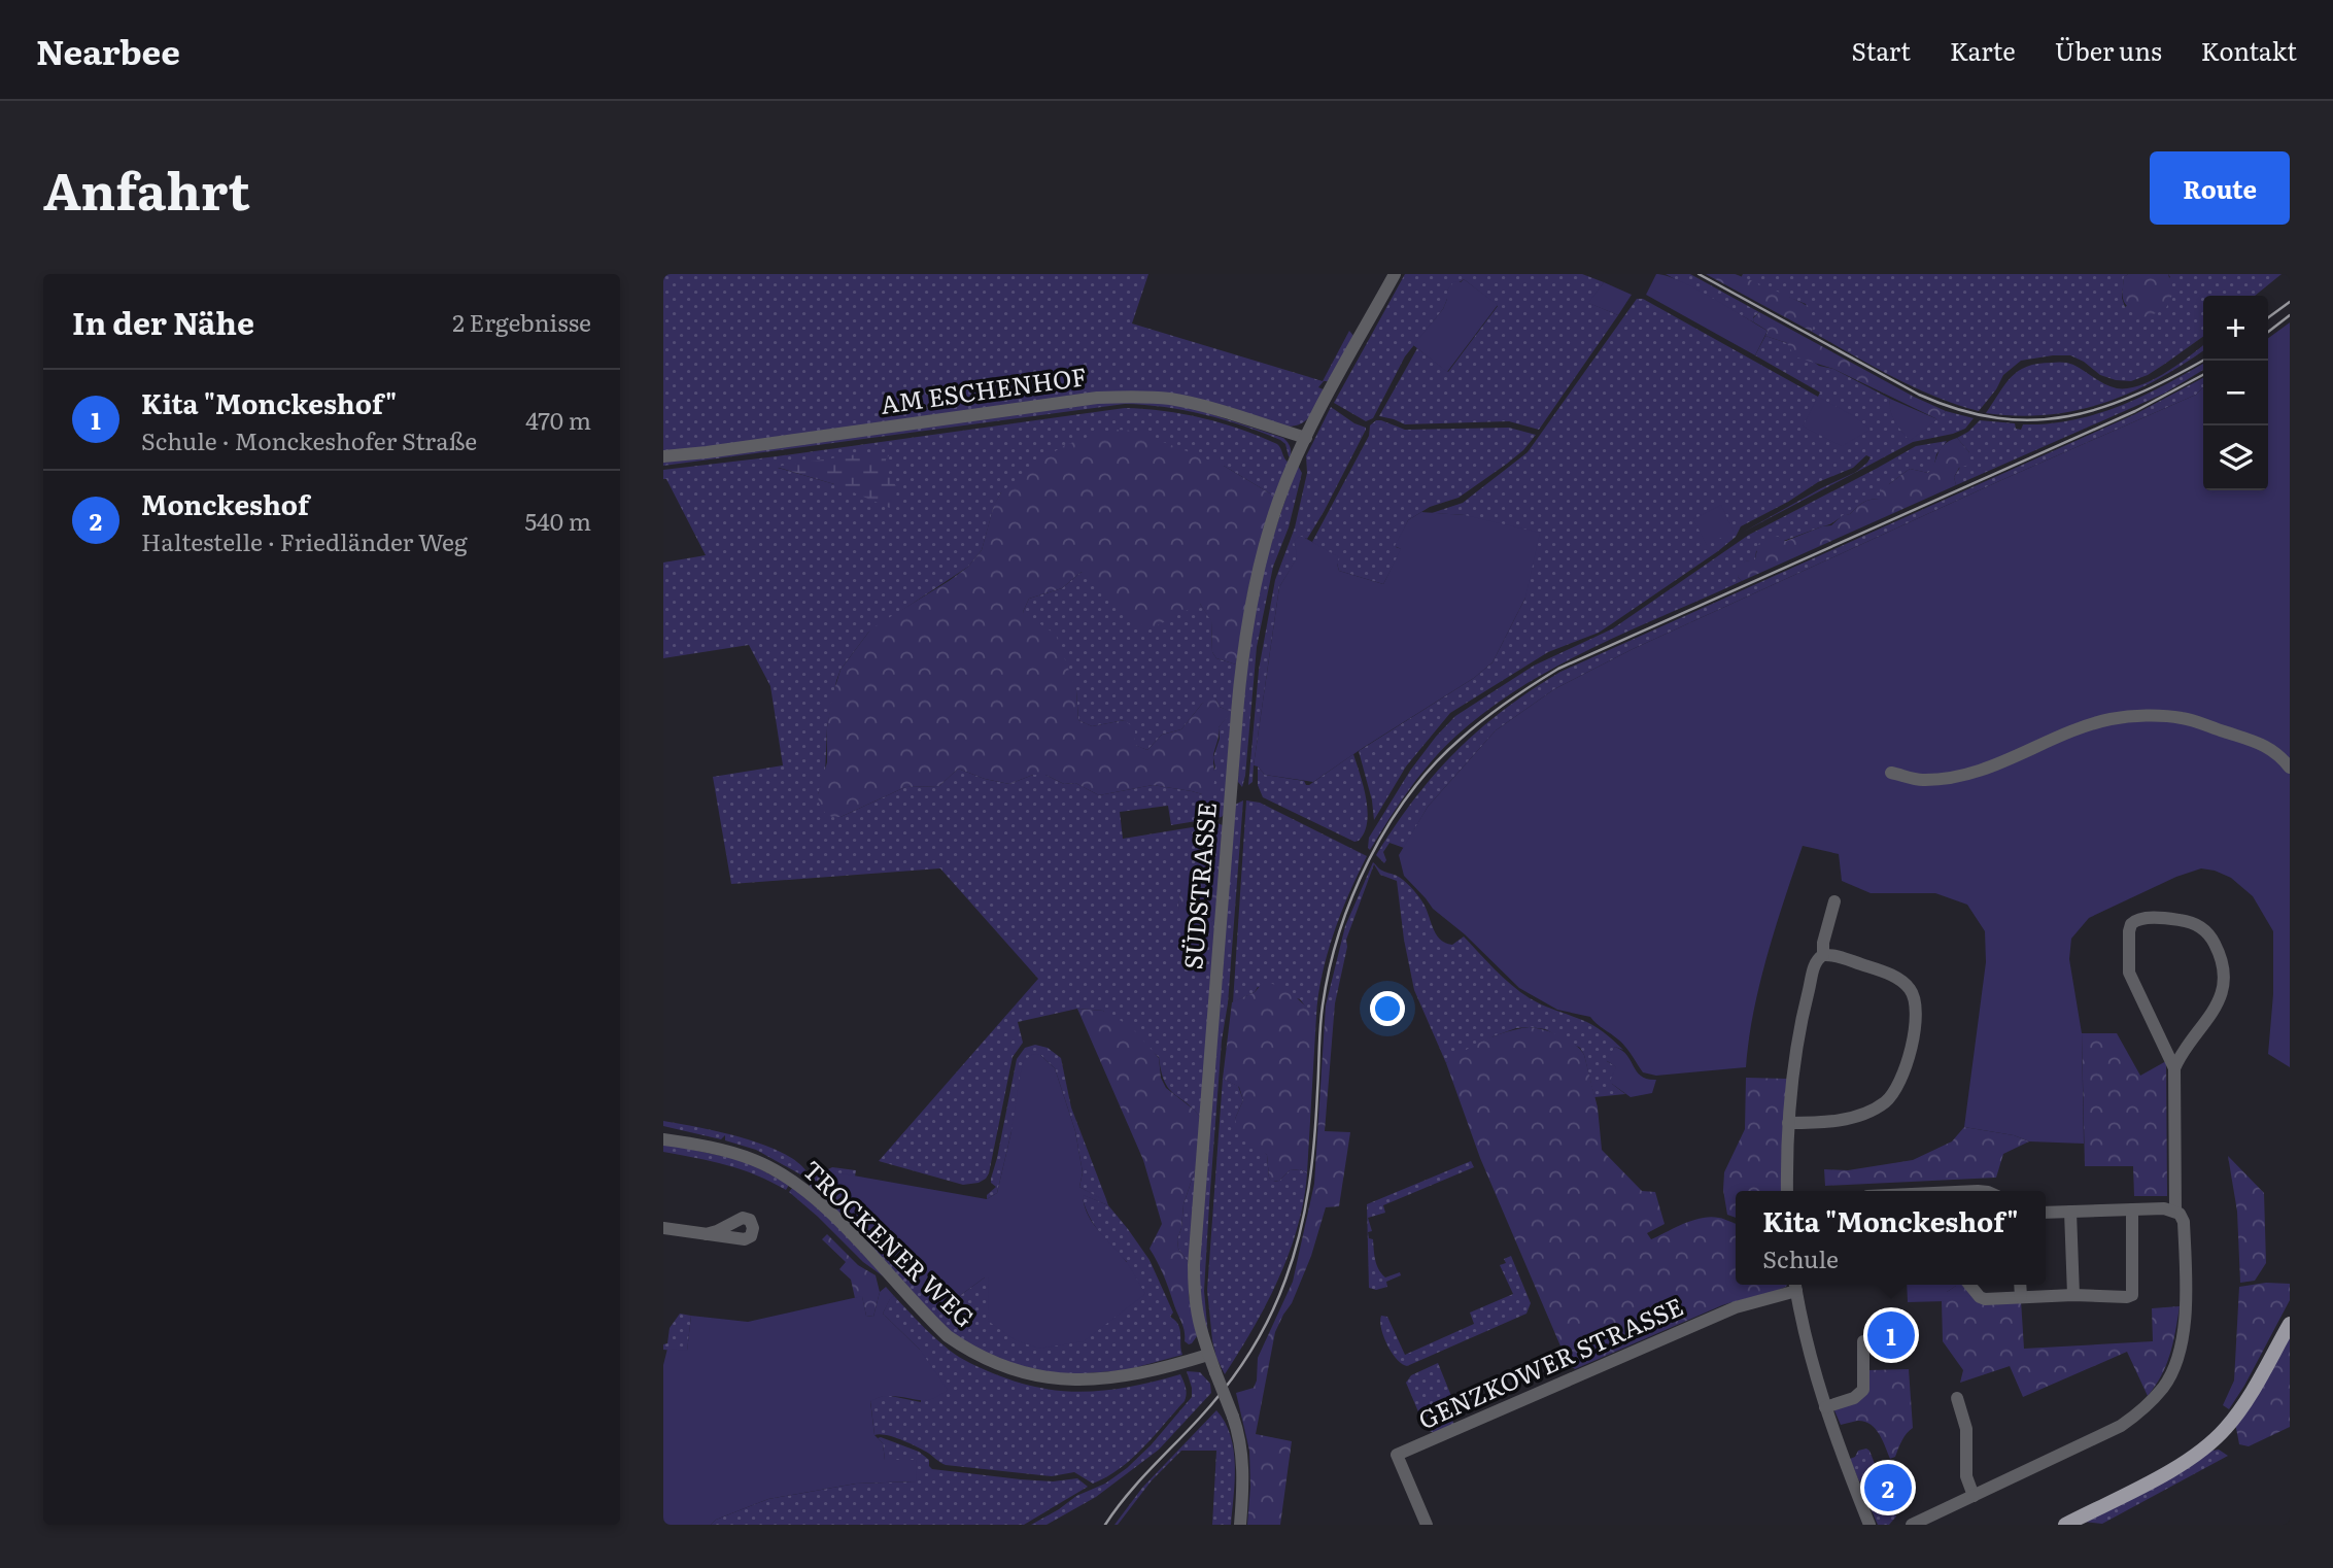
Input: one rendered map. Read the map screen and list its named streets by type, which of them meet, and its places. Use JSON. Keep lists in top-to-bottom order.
{
  "streets": {
    "street": [
      "AM ESCHENHOF",
      "SÜDSTRASSE",
      "TROCKENER WEG",
      "GENZKOWER STRASSE"
    ]
  },
  "crossings": [
    ["AM ESCHENHOF", "SÜDSTRASSE"],
    ["SÜDSTRASSE", "TROCKENER WEG"]
  ],
  "page": {
    "header": "Nearbee",
    "nav": [
      "Start",
      "Karte",
      "Über uns",
      "Kontakt"
    ],
    "title": "Anfahrt",
    "buttons": "Route",
    "heading": ["In der Nähe", "2 Ergebnisse"],
    "map_buttons": ["+", "−"],
    "list": [
      {
        "mark": "1",
        "name": "Kita \"Monckeshof\"",
        "note": "Schule · Monckeshofer Straße",
        "value": "470 m"
      },
      {
        "mark": "2",
        "name": "Monckeshof",
        "note": "Haltestelle · Friedländer Weg",
        "value": "540 m"
      }
    ],
    "popup": ["Kita \"Monckeshof\"", "Schule"],
    "pins": ["1", "2"]
  }
}
